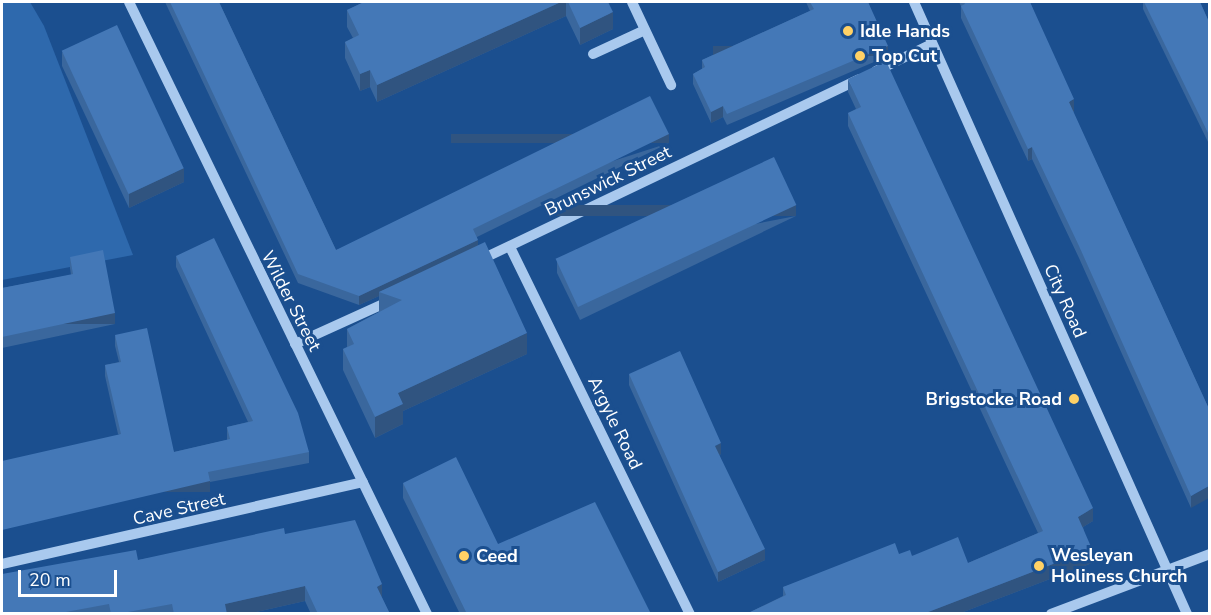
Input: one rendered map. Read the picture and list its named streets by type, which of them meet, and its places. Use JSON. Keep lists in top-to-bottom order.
{
  "streets": {
    "street": [
      "Brunswick Street",
      "Wilder Street",
      "City Road",
      "Argyle Road",
      "Cave Street"
    ]
  },
  "crossings": [
    ["Brunswick Street", "City Road"],
    ["Brunswick Street", "Argyle Road"],
    ["Wilder Street", "Cave Street"]
  ],
  "places": [
    "Idle Hands",
    "Top Cut",
    "Brigstocke Road",
    "Ceed",
    "Wesleyan Holiness Church"
  ],
  "scale_bar": "20 m"
}
